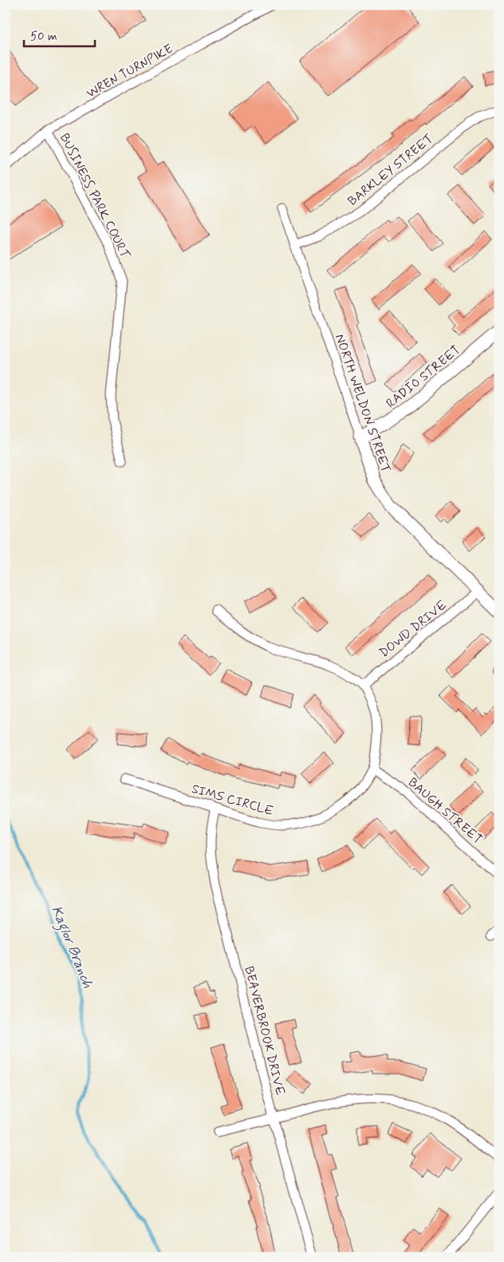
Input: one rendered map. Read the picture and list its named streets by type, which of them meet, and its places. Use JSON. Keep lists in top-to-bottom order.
{
  "streets": {
    "street": [
      "WREN TURNPIKE",
      "BARKLEY STREET",
      "BUSINESS PARK COURT",
      "RADIO STREET",
      "NORTH WELDON STREET",
      "DOWD DRIVE",
      "SIMS CIRCLE",
      "BAUGH STREET",
      "BEAVERBROOK DRIVE"
    ]
  },
  "crossings": [
    ["WREN TURNPIKE", "BUSINESS PARK COURT"],
    ["BARKLEY STREET", "NORTH WELDON STREET"],
    ["RADIO STREET", "NORTH WELDON STREET"],
    ["NORTH WELDON STREET", "DOWD DRIVE"],
    ["DOWD DRIVE", "SIMS CIRCLE"],
    ["SIMS CIRCLE", "BAUGH STREET"],
    ["SIMS CIRCLE", "BEAVERBROOK DRIVE"]
  ],
  "water": ["Kaglor Branch"],
  "scale_bar": "50 m"
}
